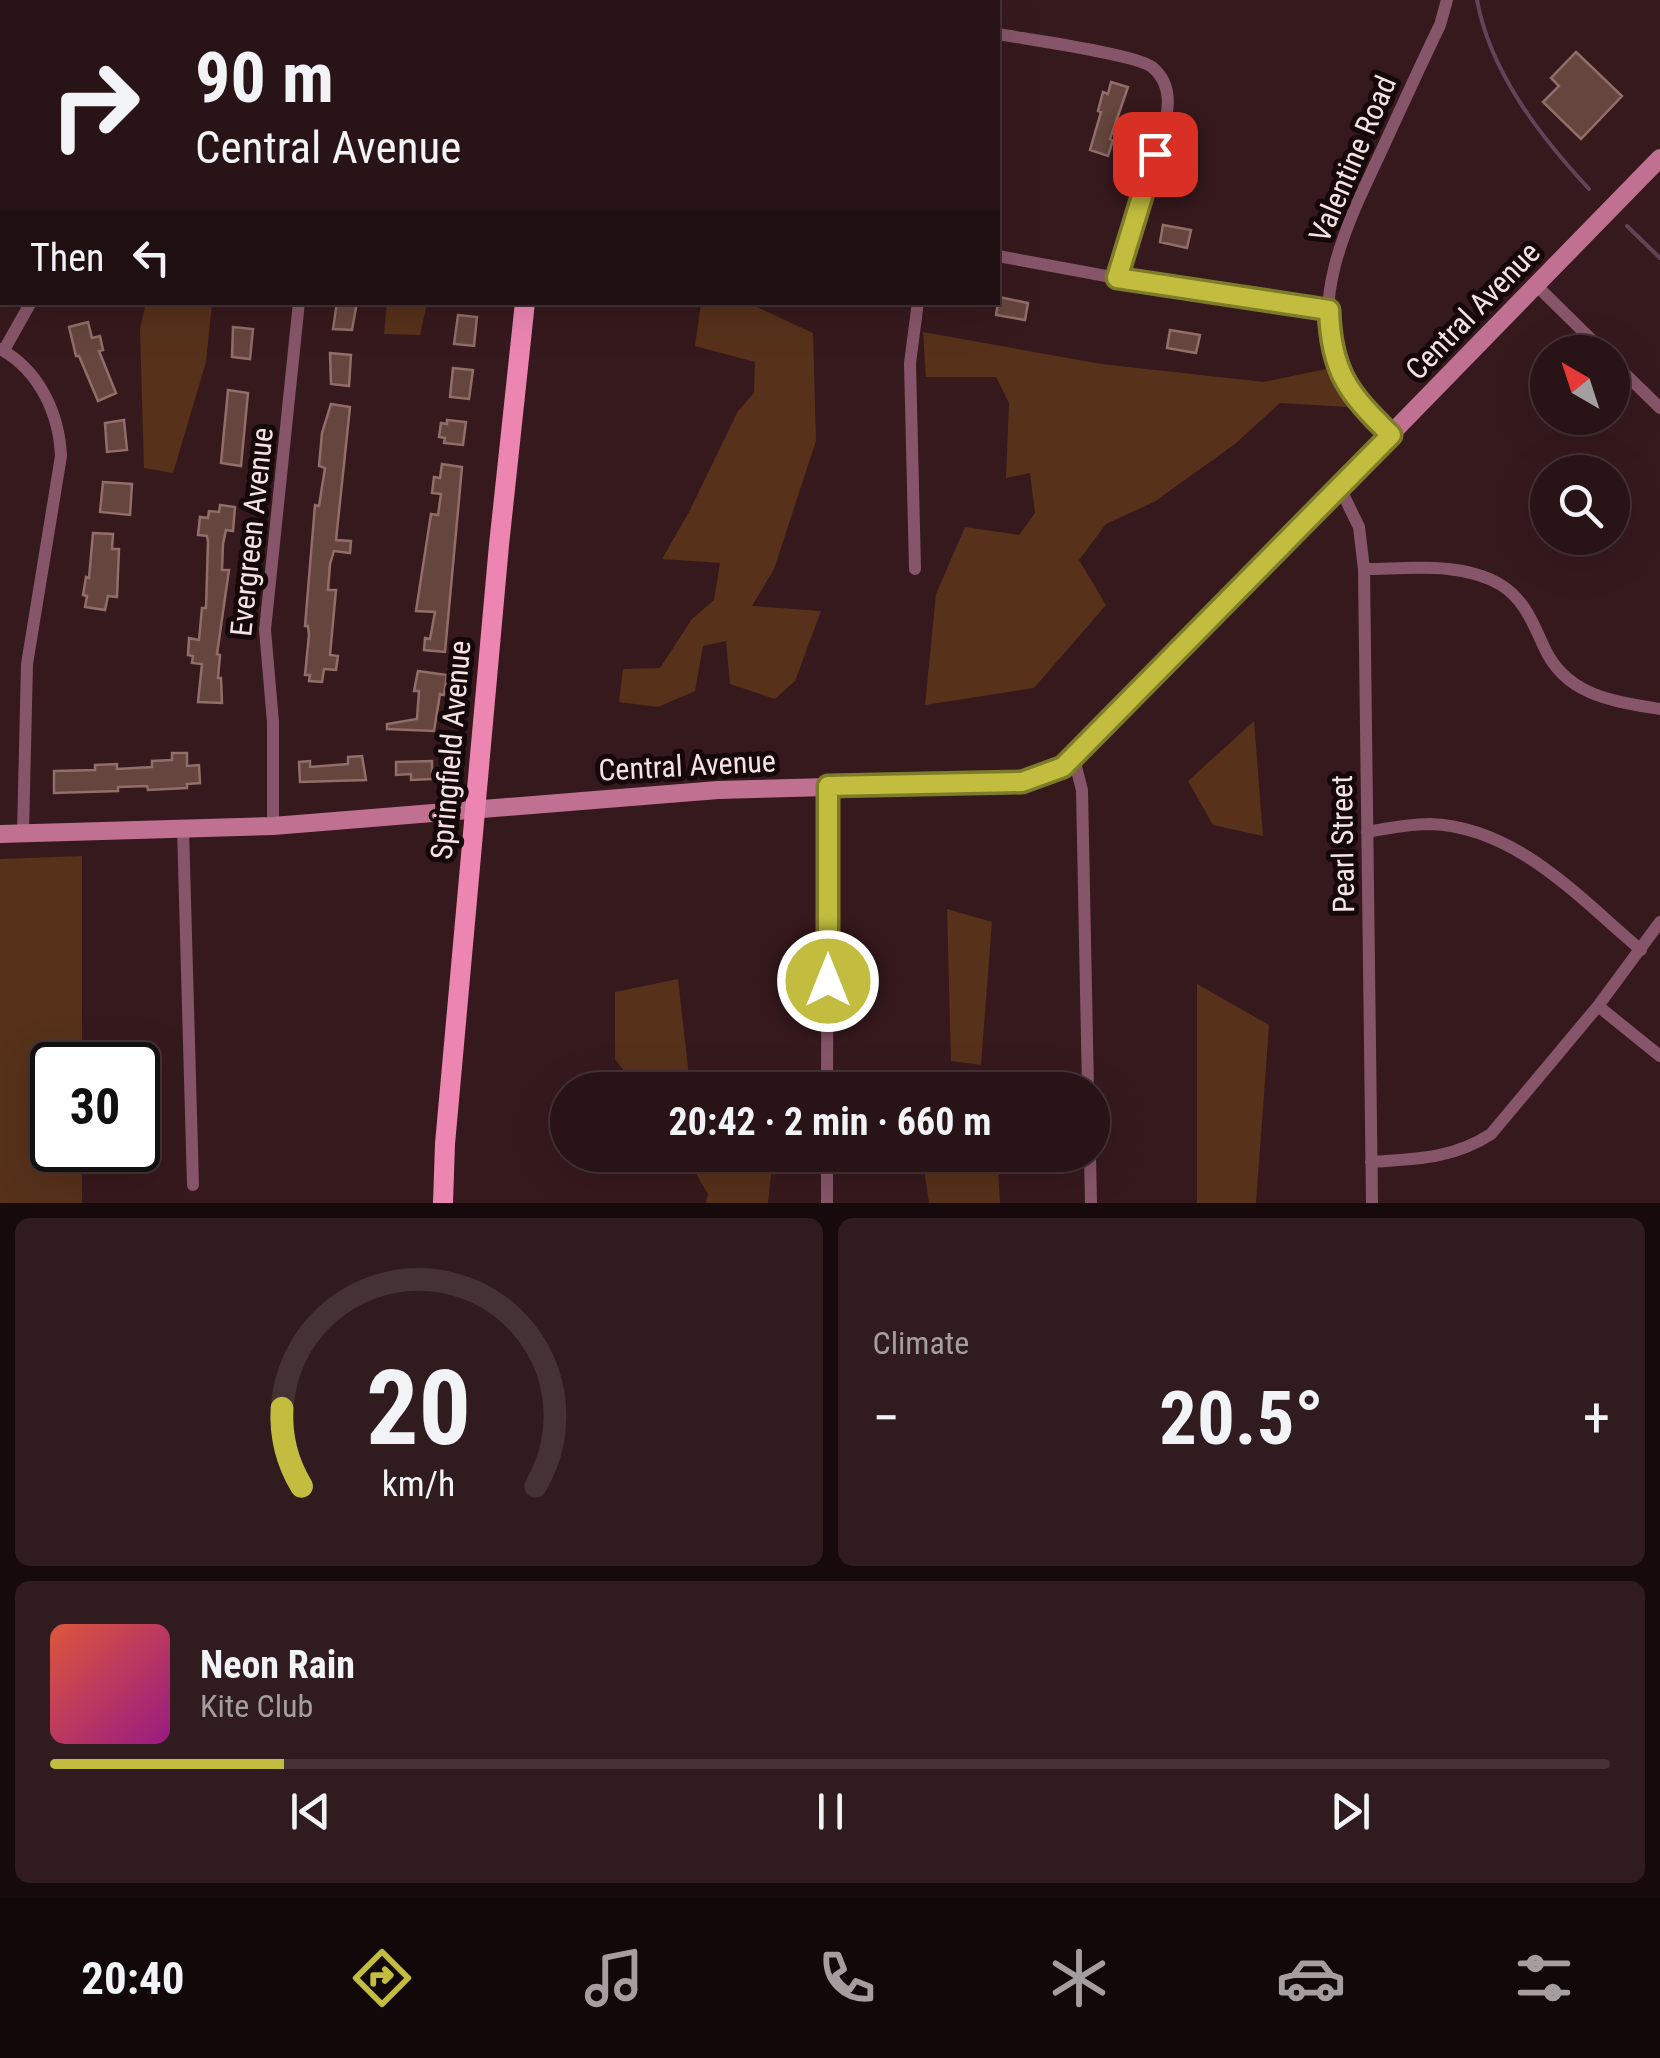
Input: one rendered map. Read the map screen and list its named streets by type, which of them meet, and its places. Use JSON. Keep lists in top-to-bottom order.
{
  "streets": {
    "main road": ["Springfield Avenue"],
    "street": [
      "Valentine Road",
      "Central Avenue",
      "Evergreen Avenue",
      "Pearl Street"
    ]
  },
  "crossings": [
    ["Valentine Road", "Central Avenue"],
    ["Central Avenue", "Evergreen Avenue"],
    ["Central Avenue", "Springfield Avenue"],
    ["Central Avenue", "Pearl Street"]
  ],
  "north": "top left",
  "page": {
    "turn": ["90 m", "Central Avenue"],
    "then": "Then",
    "limit": "30",
    "trip": "20:42 · 2 min · 660 m",
    "tile": "Climate",
    "heat": ["−", "20.5°", "+"],
    "song": ["Neon Rain", "Kite Club"],
    "tabs": "20:40",
    "gauge": ["20", "km/h"]
  }
}
